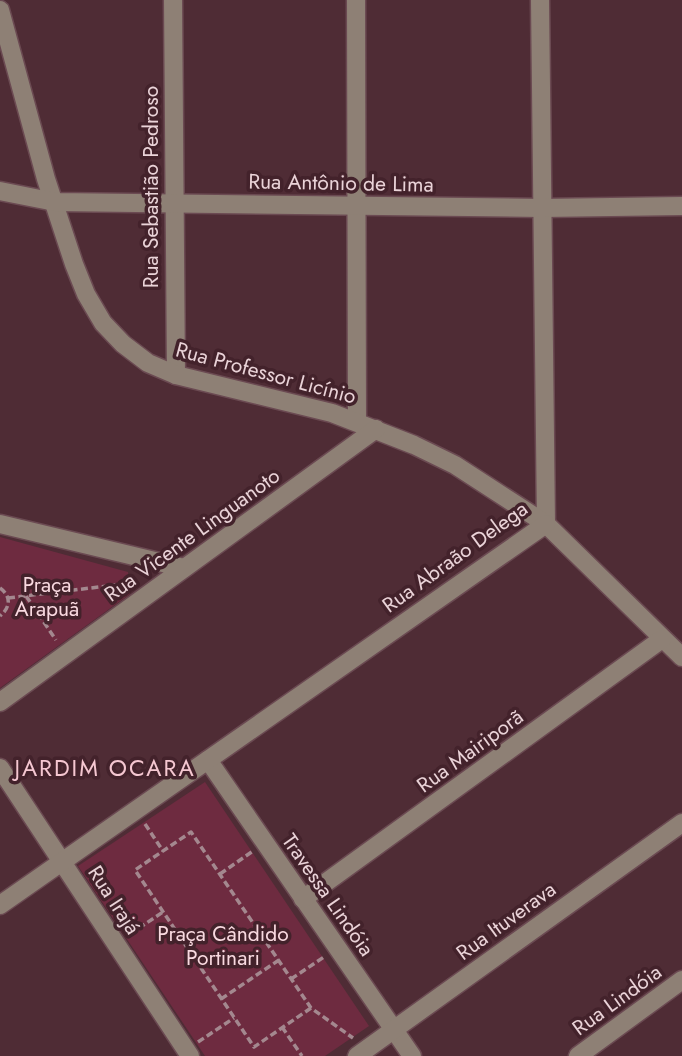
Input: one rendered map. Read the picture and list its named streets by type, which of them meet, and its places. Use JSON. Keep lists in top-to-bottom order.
{
  "streets": {
    "street": [
      "Rua Antônio de Lima",
      "Rua Sebastião Pedroso",
      "Rua Professor Licínio",
      "Rua Vicente Linguanoto",
      "Rua Abraão Delega",
      "Rua Mairiporã",
      "Travessa Lindóia",
      "Rua Irajá",
      "Rua Ituverava",
      "Rua Lindóia"
    ]
  },
  "crossings": [
    ["Rua Antônio de Lima", "Rua Sebastião Pedroso"],
    ["Rua Antônio de Lima", "Rua Professor Licínio"],
    ["Rua Antônio de Lima", "Rua Abraão Delega"],
    ["Rua Sebastião Pedroso", "Rua Professor Licínio"],
    ["Rua Professor Licínio", "Rua Vicente Linguanoto"],
    ["Rua Professor Licínio", "Rua Abraão Delega"],
    ["Rua Professor Licínio", "Rua Mairiporã"],
    ["Rua Abraão Delega", "Travessa Lindóia"],
    ["Rua Abraão Delega", "Rua Irajá"],
    ["Rua Mairiporã", "Travessa Lindóia"],
    ["Travessa Lindóia", "Rua Ituverava"]
  ],
  "districts": ["JARDIM OCARA"],
  "parks": ["Praça Arapuã", "Praça Cândido Portinari"]
}
